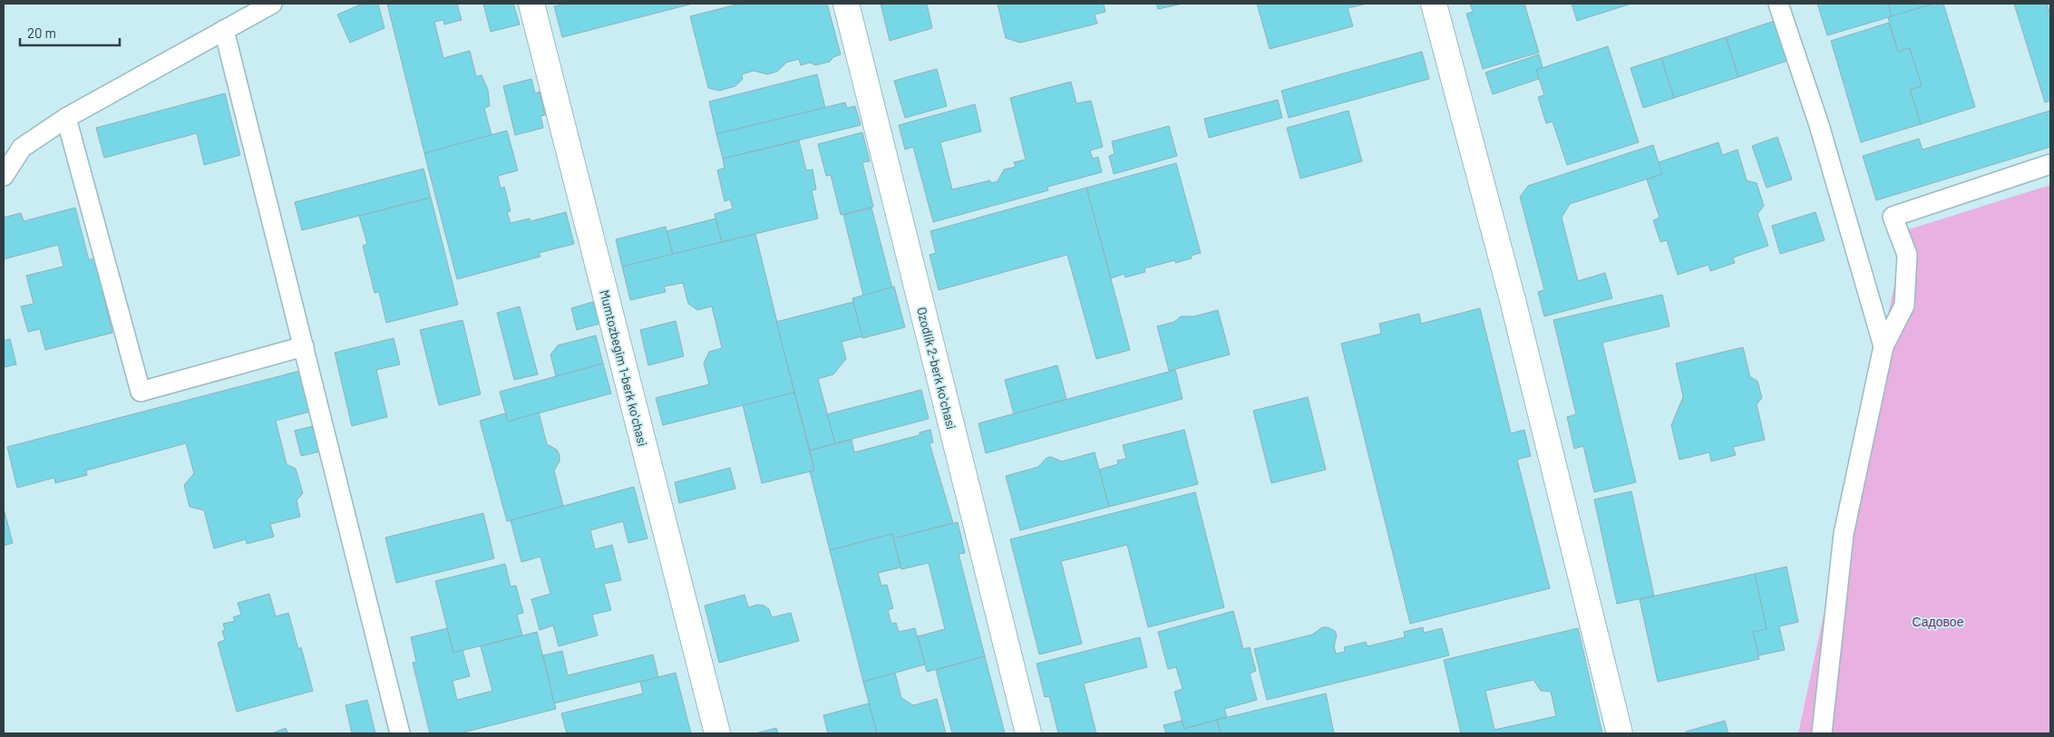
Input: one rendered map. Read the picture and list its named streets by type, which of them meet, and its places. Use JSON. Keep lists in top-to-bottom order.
{
  "streets": {
    "street": ["Mumtozbegim 1-berk koʻchasi", "Ozodlik 2-berk koʻchasi"]
  },
  "parks": ["Садовое"],
  "scale_bar": "20 m"
}
